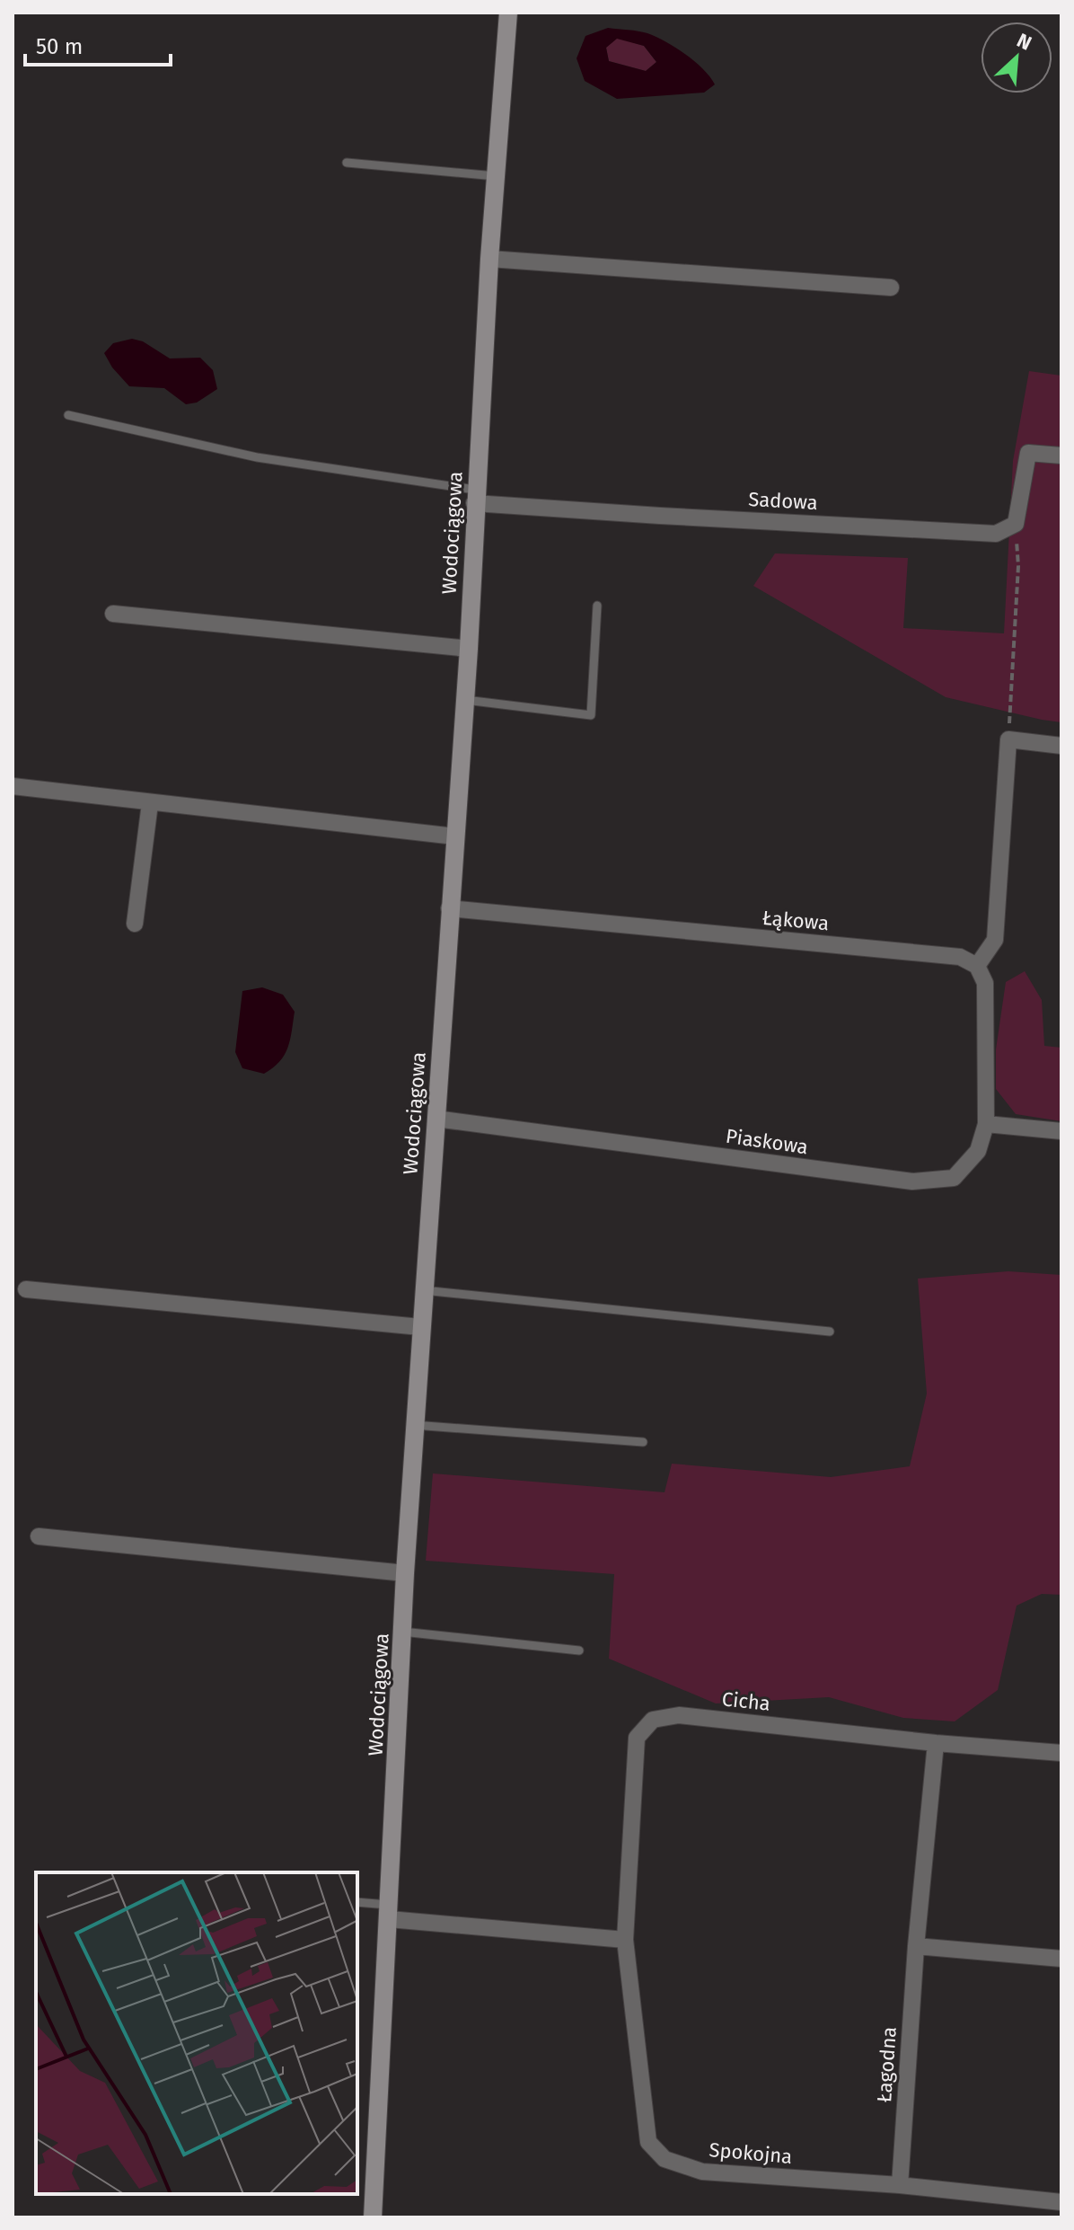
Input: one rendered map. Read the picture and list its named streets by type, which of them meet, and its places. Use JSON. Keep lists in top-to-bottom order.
{
  "streets": {
    "street": [
      "Sadowa",
      "Wodociągowa",
      "Łąkowa",
      "Piaskowa",
      "Cicha",
      "Łagodna",
      "Spokojna"
    ]
  },
  "crossings": [
    ["Sadowa", "Wodociągowa"],
    ["Wodociągowa", "Łąkowa"],
    ["Wodociągowa", "Piaskowa"],
    ["Cicha", "Łagodna"],
    ["Cicha", "Spokojna"],
    ["Łagodna", "Spokojna"]
  ],
  "scale_bar": "50 m",
  "north": "top right"
}
